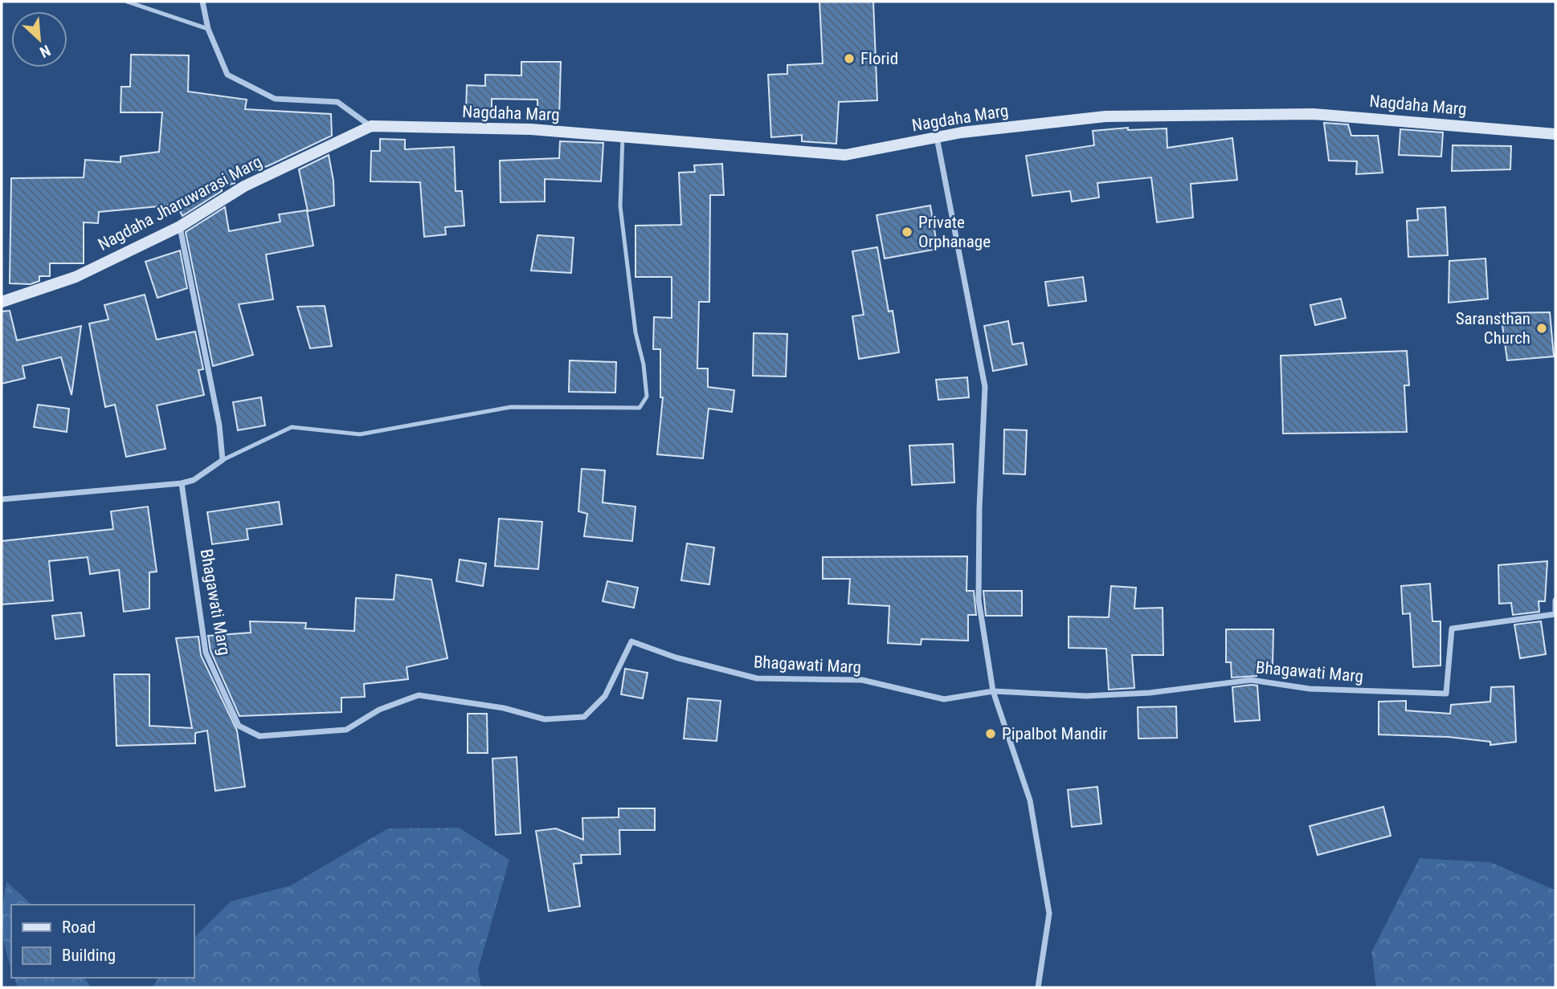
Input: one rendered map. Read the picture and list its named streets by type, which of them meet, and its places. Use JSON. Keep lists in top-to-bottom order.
{
  "streets": {
    "street": ["Nagdaha Marg", "Nagdaha Jharuwarasi Marg", "Bhagawati Marg"]
  },
  "crossings": [
    ["Nagdaha Marg", "Nagdaha Jharuwarasi Marg"]
  ],
  "places": [
    "Florid",
    "Private Orphanage",
    "Saransthan Church",
    "Pipalbot Mandir"
  ],
  "legend": ["Road", "Building"],
  "north": "bottom right"
}
